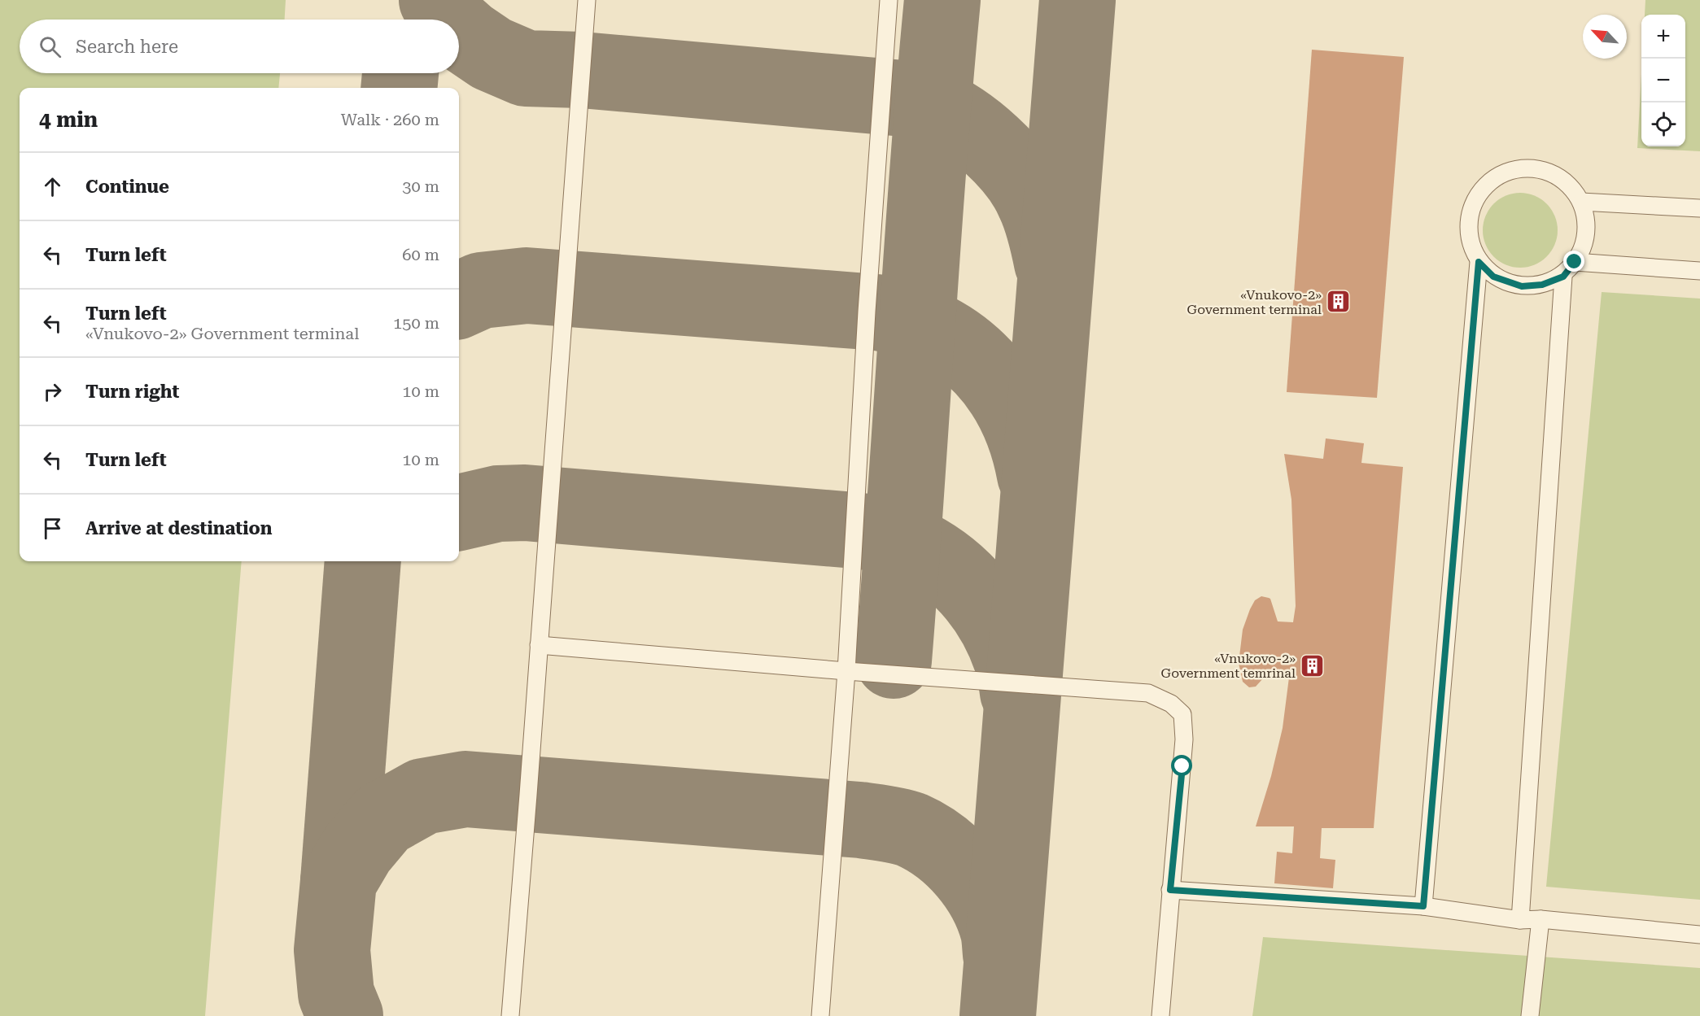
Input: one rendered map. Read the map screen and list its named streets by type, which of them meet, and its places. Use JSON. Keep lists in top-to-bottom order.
{
  "places": {
    "building": ["«Vnukovo-2» Government terminal", "«Vnukovo-2» Government temrinal"]
  },
  "north": "top left",
  "page": {
    "map_buttons": ["+", "−"],
    "search": "Search here",
    "heading": ["4 min", "Walk · 260 m"],
    "list": [
      ["Continue", "30 m"],
      ["Turn left", "60 m"],
      ["Turn left", "«Vnukovo-2» Government terminal", "150 m"],
      ["Turn right", "10 m"],
      ["Turn left", "10 m"],
      "Arrive at destination"
    ]
  }
}
